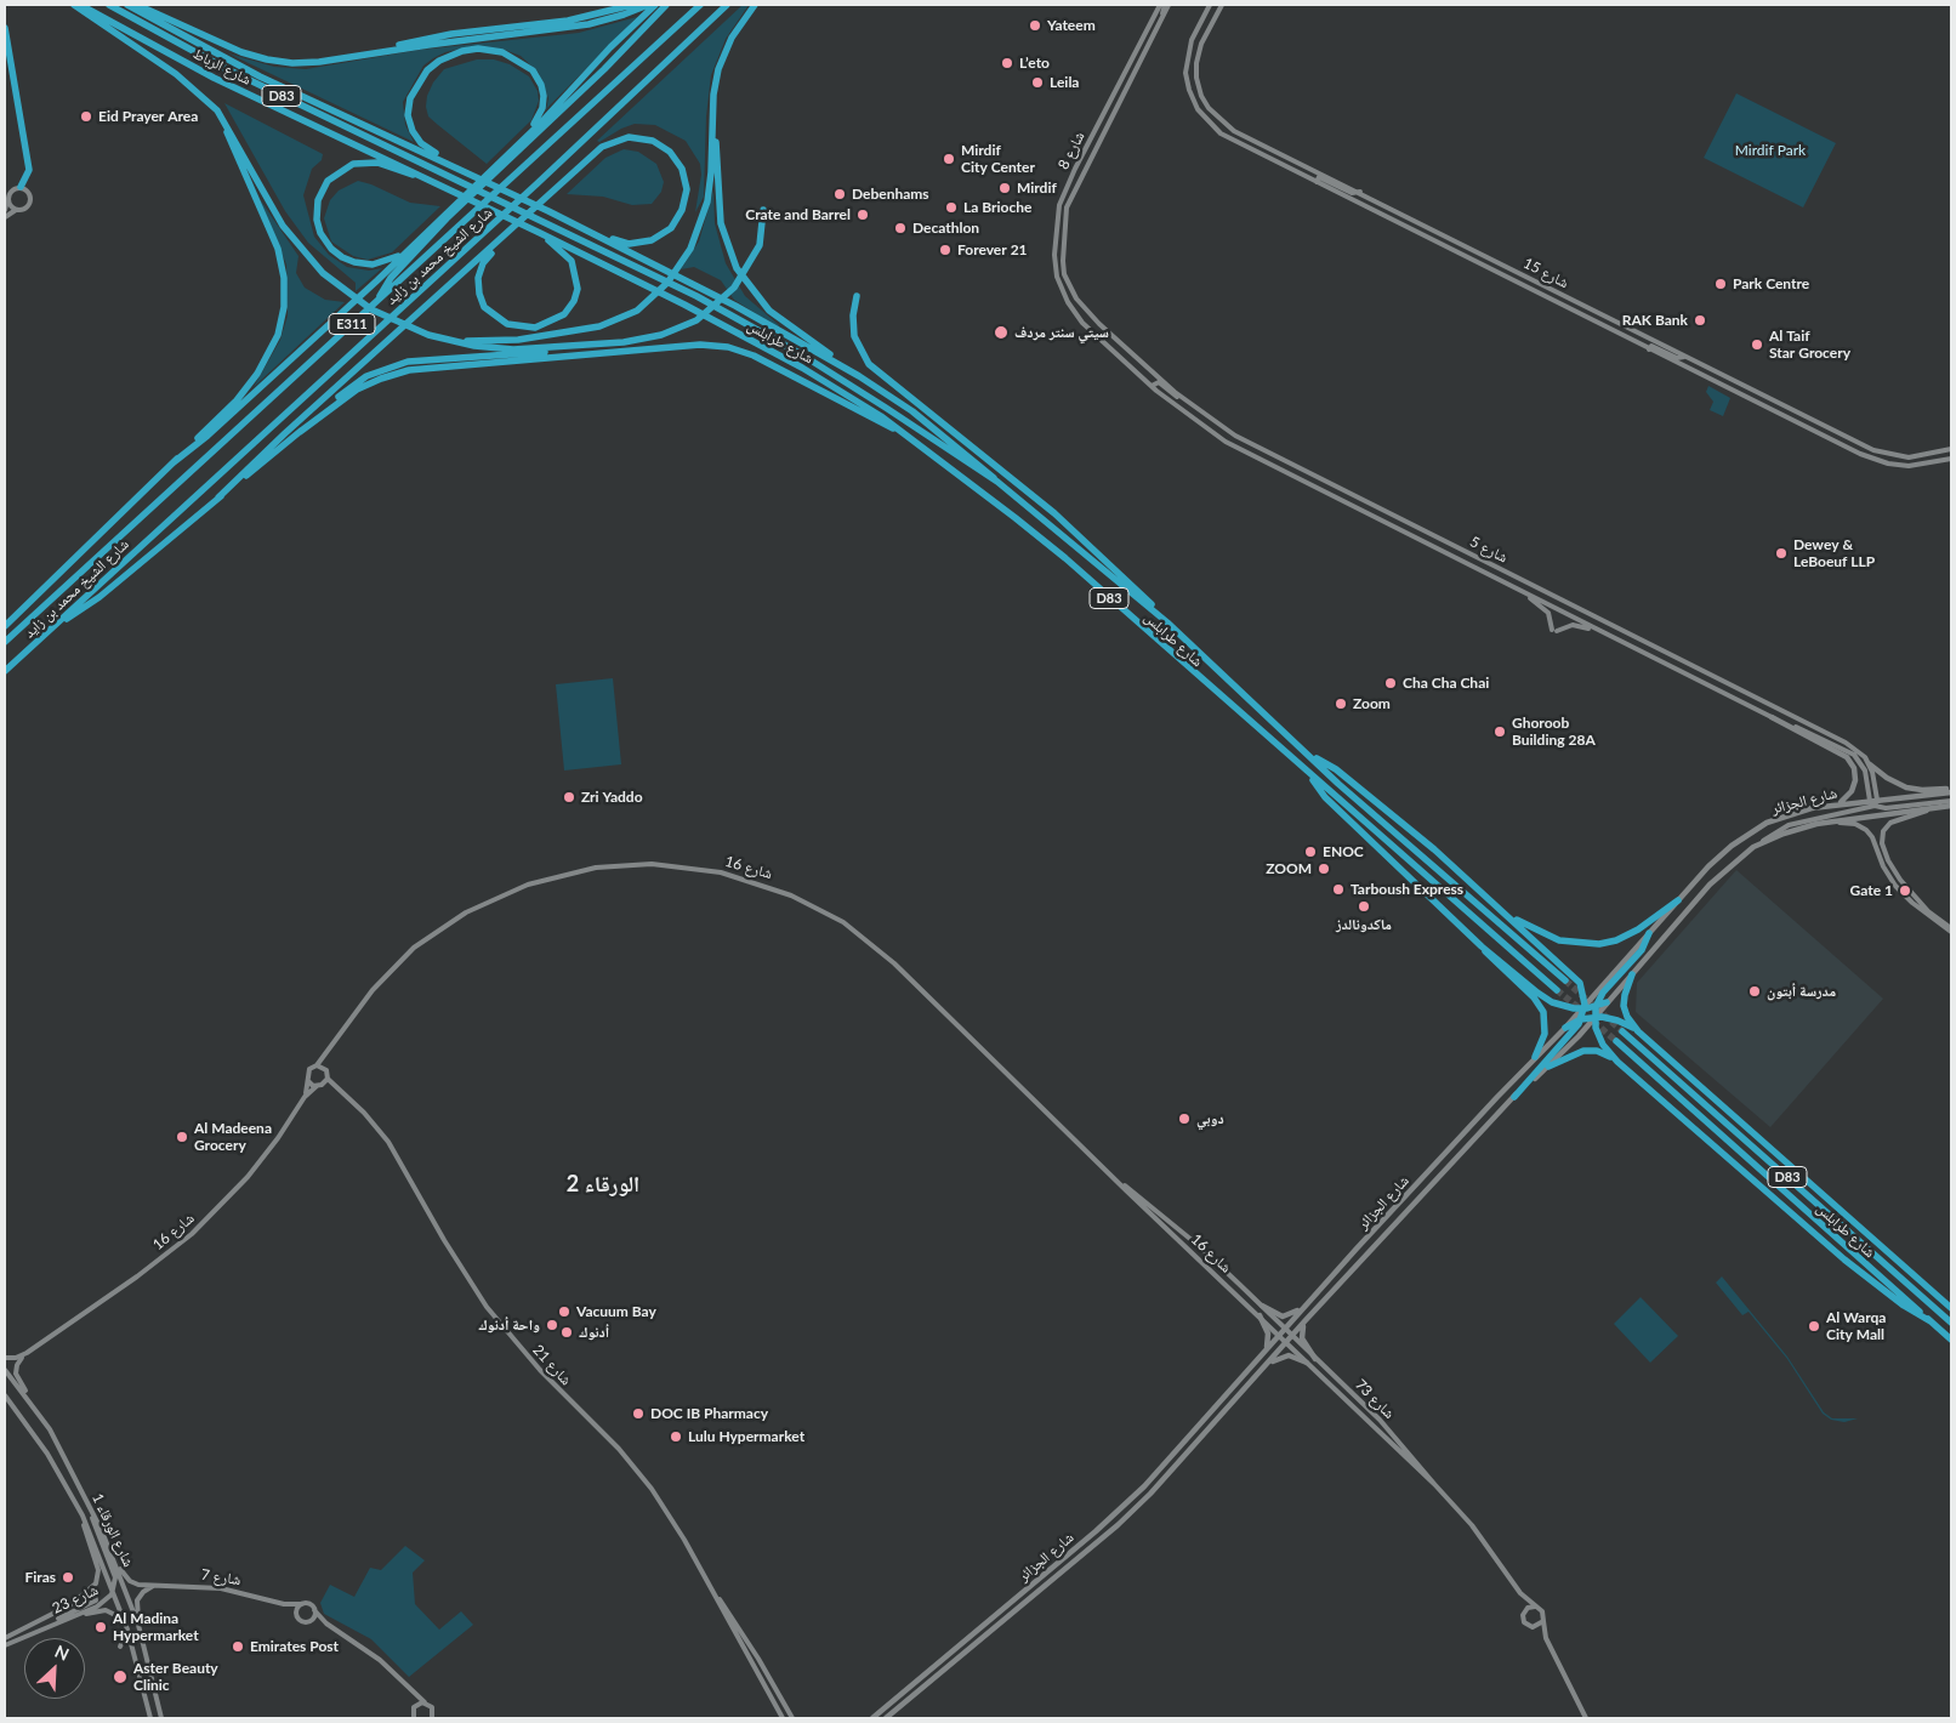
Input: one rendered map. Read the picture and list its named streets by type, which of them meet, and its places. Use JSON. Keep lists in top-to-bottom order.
{
  "streets": {
    "highway": [
      "شارع الرباط",
      "D83",
      "شارع الشيخ محمد بن زايد",
      "E311",
      "شارع طرابلس"
    ],
    "main road": ["شارع الجزائر"],
    "street": [
      "شارع 8",
      "شارع 15",
      "شارع 5",
      "شارع 16",
      "شارع 21",
      "شارع 73",
      "شارع الورقاء 1",
      "شارع 7",
      "شارع 23"
    ]
  },
  "crossings": [
    ["شارع الرباط", "شارع طرابلس"],
    ["شارع 8", "شارع 5"],
    ["شارع 5", "شارع الجزائر"],
    ["شارع الجزائر", "شارع 16"],
    ["شارع الجزائر", "شارع 73"],
    ["شارع 16", "شارع 21"],
    ["شارع 16", "شارع 73"],
    ["شارع الورقاء 1", "شارع 7"],
    ["شارع الورقاء 1", "شارع 23"]
  ],
  "districts": ["الورقاء 2"],
  "parks": ["Mirdif Park"],
  "places": [
    "Yateem",
    "L’eto",
    "Leila",
    "Eid Prayer Area",
    "Mirdif City Center",
    "Mirdif",
    "Debenhams",
    "La Brioche",
    "Crate and Barrel",
    "Decathlon",
    "Forever 21",
    "Park Centre",
    "RAK Bank",
    "سيتي سنتر مردف",
    "Al Taif Star Grocery",
    "Dewey & LeBoeuf LLP",
    "Cha Cha Chai",
    "Zoom",
    "Ghoroob Building 28A",
    "Zri Yaddo",
    "ENOC",
    "ZOOM",
    "Tarboush Express",
    "Gate 1",
    "ماكدونالدز",
    "مدرسة أبتون",
    "دوبي",
    "Al Madeena Grocery",
    "Vacuum Bay",
    "واحة أدنوك",
    "Al Warqa City Mall",
    "أدنوك",
    "DOC IB Pharmacy",
    "Lulu Hypermarket",
    "Firas",
    "Al Madina Hypermarket",
    "Emirates Post",
    "Aster Beauty Clinic"
  ],
  "north": "top right"
}
